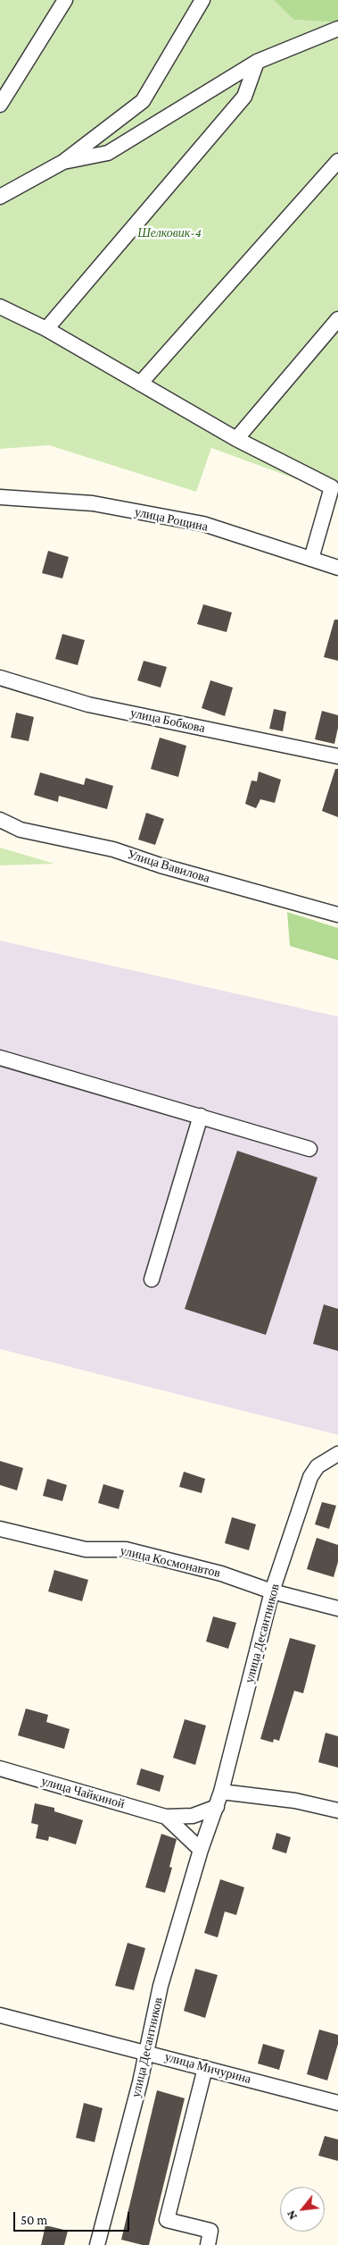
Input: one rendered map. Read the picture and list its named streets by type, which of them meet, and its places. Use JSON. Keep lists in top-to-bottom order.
{
  "streets": {
    "street": [
      "улица Рощина",
      "улица Бобкова",
      "Улица Вавилова",
      "улица Космонавтов",
      "улица Десантников",
      "улица Чайкиной",
      "улица Мичурина"
    ]
  },
  "crossings": [
    ["улица Космонавтов", "улица Десантников"],
    ["улица Десантников", "улица Чайкиной"],
    ["улица Десантников", "улица Мичурина"]
  ],
  "parks": ["Шелковик-4"],
  "scale_bar": "50 m",
  "north": "bottom left"
}
